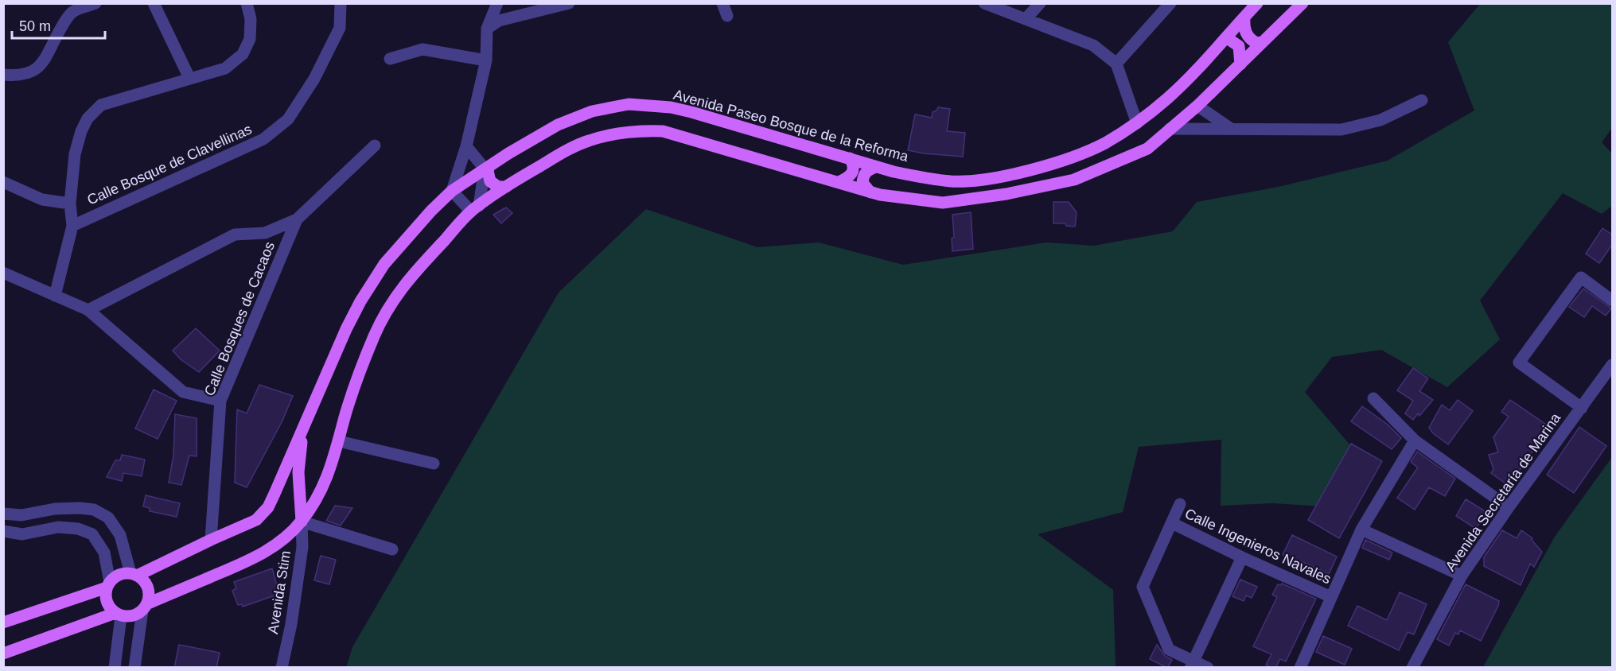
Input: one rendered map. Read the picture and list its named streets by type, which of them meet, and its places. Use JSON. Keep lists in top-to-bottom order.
{
  "streets": {
    "main road": ["Avenida Paseo Bosque de la Reforma"],
    "street": [
      "Calle Bosque de Clavellinas",
      "Calle Bosques de Cacaos",
      "Avenida Secretaría de Marina",
      "Calle Ingenieros Navales",
      "Avenida Stim"
    ]
  },
  "crossings": [
    ["Avenida Paseo Bosque de la Reforma", "Calle Bosques de Cacaos"]
  ],
  "scale_bar": "50 m"
}
